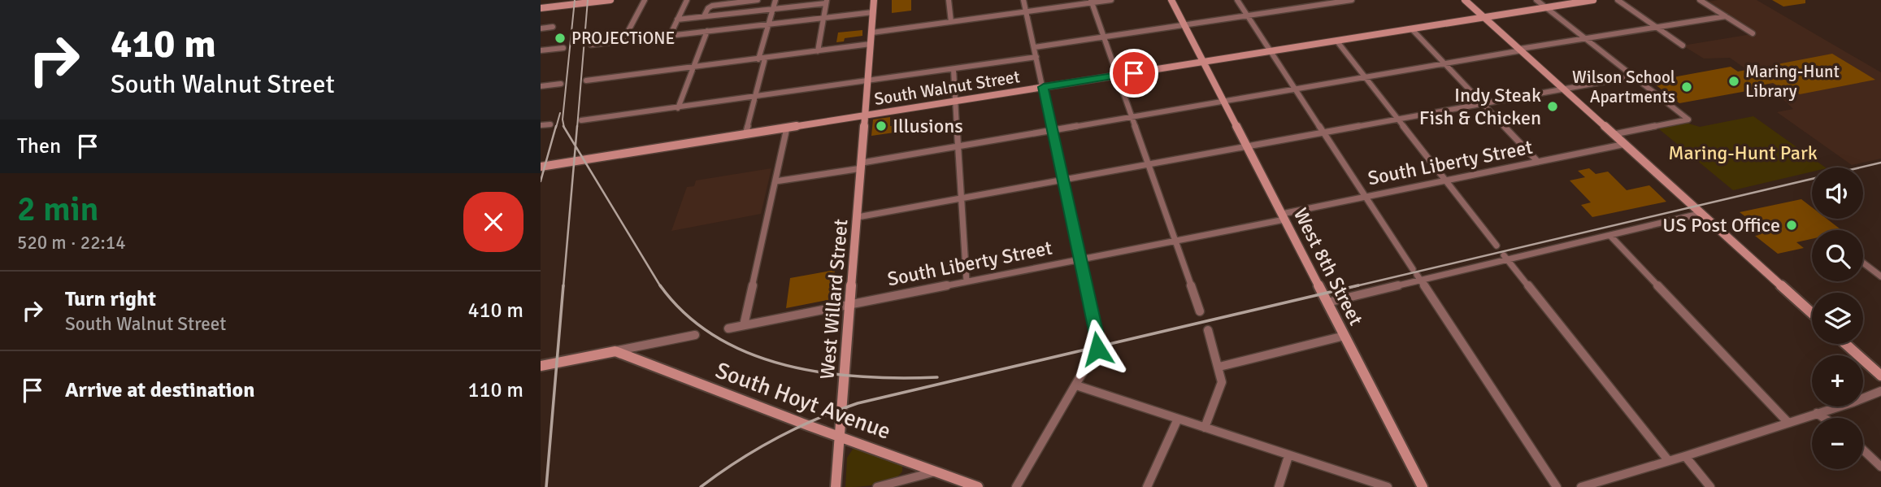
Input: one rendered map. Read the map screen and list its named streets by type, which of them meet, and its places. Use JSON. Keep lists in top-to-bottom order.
{
  "streets": {
    "main road": [
      "South Walnut Street",
      "West 8th Street",
      "West Willard Street",
      "South Hoyt Avenue"
    ],
    "street": ["South Liberty Street"]
  },
  "crossings": [
    ["South Walnut Street", "West 8th Street"],
    ["South Walnut Street", "West Willard Street"],
    ["South Liberty Street", "West 8th Street"],
    ["South Liberty Street", "West Willard Street"],
    ["West Willard Street", "South Hoyt Avenue"]
  ],
  "parks": ["Maring-Hunt Park"],
  "places": [
    "PROJECTiONE",
    "Maring-Hunt Library",
    "Wilson School Apartments",
    "Indy Steak Fish & Chicken",
    "Illusions",
    "US Post Office"
  ],
  "page": {
    "turn": ["410 m", "South Walnut Street"],
    "then": "Then",
    "map_buttons": ["+", "−"],
    "heading": ["2 min", "520 m · 22:14"],
    "list": [
      {
        "name": "Turn right",
        "note": "South Walnut Street",
        "value": "410 m"
      },
      {
        "name": "Arrive at destination",
        "value": "110 m"
      }
    ]
  }
}
